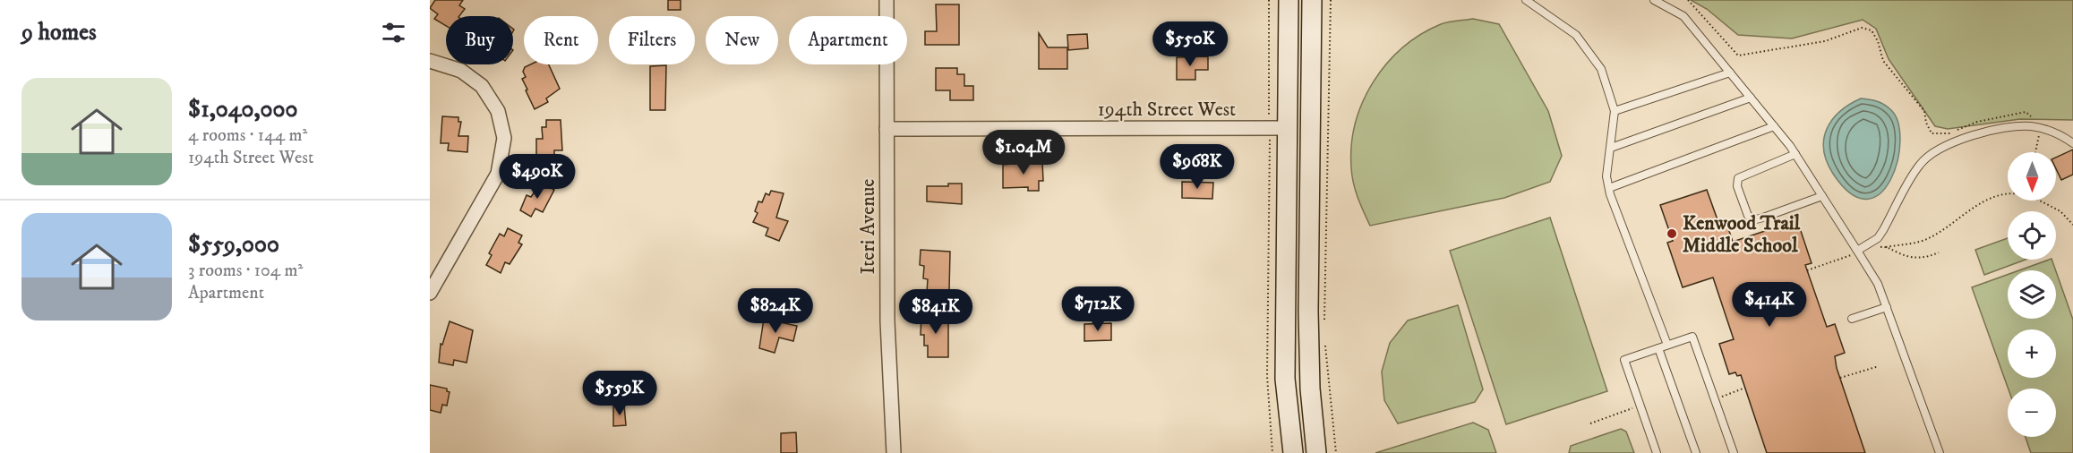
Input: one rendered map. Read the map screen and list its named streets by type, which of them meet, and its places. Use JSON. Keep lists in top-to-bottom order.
{
  "streets": {
    "street": ["194th Street West", "Iteri Avenue"]
  },
  "crossings": [
    ["194th Street West", "Iteri Avenue"]
  ],
  "places": ["Kenwood Trail Middle School"],
  "north": "bottom",
  "page": {
    "heading": "9 homes",
    "chip": [
      "Buy",
      "Rent",
      "Filters",
      "New",
      "Apartment"
    ],
    "price": [
      "$550K",
      "$1.04M",
      "$968K",
      "$490K",
      "$414K",
      "$712K",
      "$824K",
      "$841K",
      "$559K"
    ],
    "list": [
      {
        "name": "$1,040,000",
        "note": "4 rooms · 144 m² · 194th Street West"
      },
      {
        "name": "$559,000",
        "note": "3 rooms · 104 m² · Apartment"
      }
    ],
    "map_buttons": ["+", "−"]
  }
}
